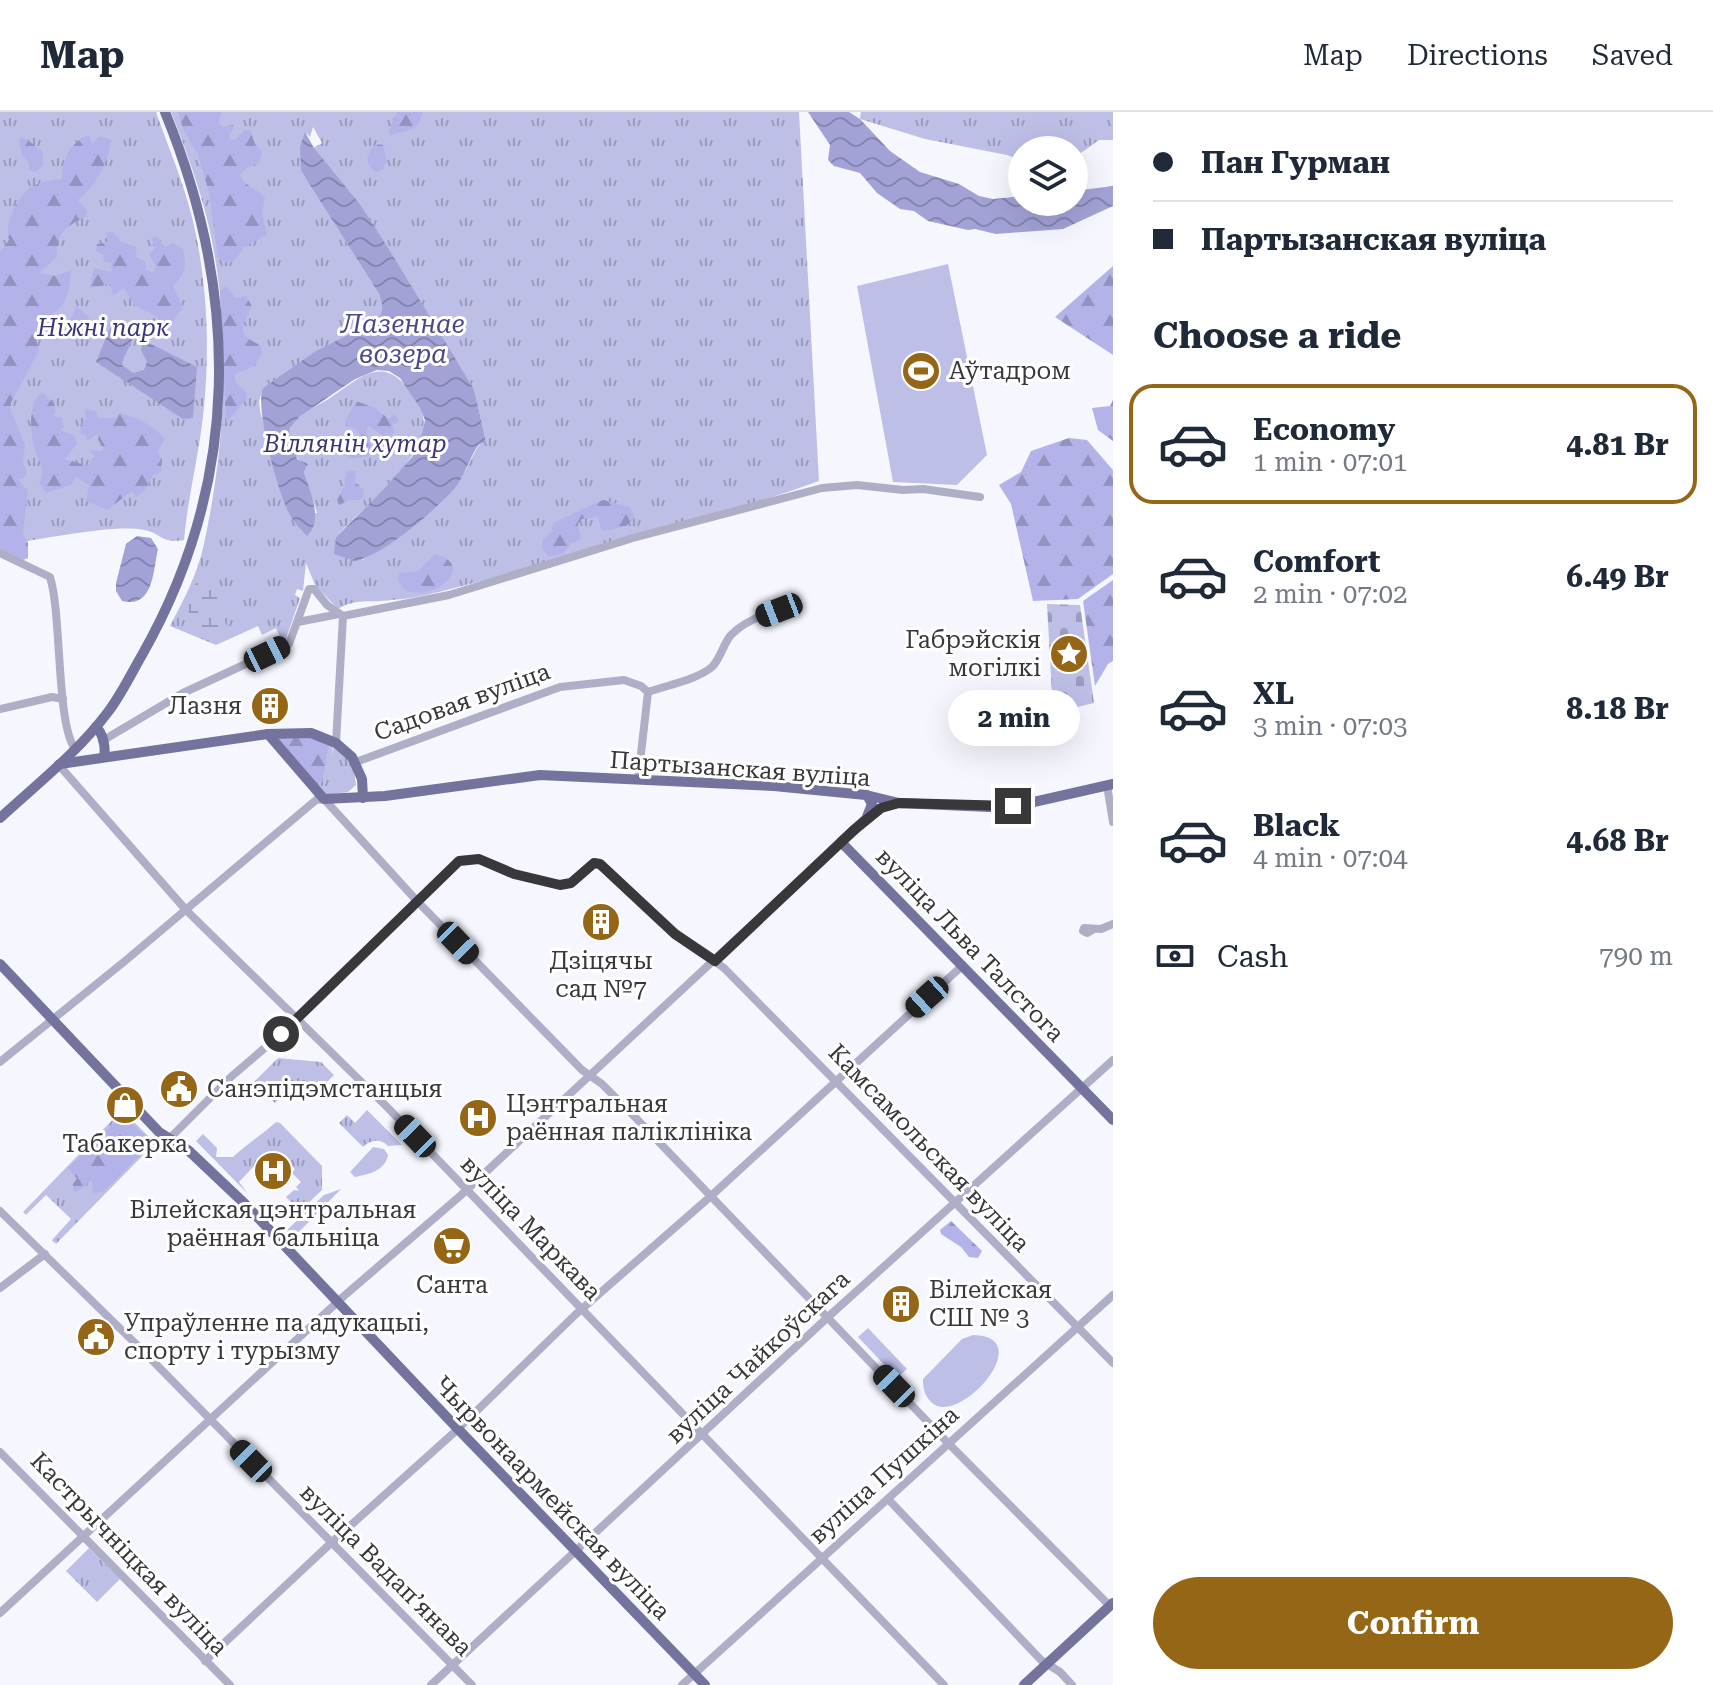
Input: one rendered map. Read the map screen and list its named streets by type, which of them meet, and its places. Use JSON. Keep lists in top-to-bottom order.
{
  "streets": {
    "main road": [
      "Садовая вуліца",
      "Партызанская вуліца",
      "вуліца Льва Талстога",
      "Чырвонаармейская вуліца"
    ],
    "street": [
      "Камсамольская вуліца",
      "вуліца Маркава",
      "вуліца Чайкоўскага",
      "вуліца Пушкіна",
      "Кастрычніцкая вуліца",
      "вуліца Вадапʼянава"
    ]
  },
  "crossings": [
    ["Садовая вуліца", "вуліца Маркава"],
    ["Партызанская вуліца", "вуліца Льва Талстога"],
    ["вуліца Льва Талстога", "вуліца Чайкоўскага"],
    ["Камсамольская вуліца", "вуліца Чайкоўскага"],
    ["Камсамольская вуліца", "вуліца Пушкіна"],
    ["вуліца Маркава", "вуліца Чайкоўскага"],
    ["вуліца Маркава", "вуліца Пушкіна"],
    ["вуліца Чайкоўскага", "Чырвонаармейская вуліца"],
    ["вуліца Чайкоўскага", "вуліца Вадапʼянава"],
    ["вуліца Пушкіна", "Чырвонаармейская вуліца"]
  ],
  "water": ["Лазеннае возера"],
  "parks": ["Ніжні парк", "Віллянін хутар"],
  "places": {
    "sports": ["Аўтадром"],
    "place": ["Габрэйскія могілкі"],
    "building": ["Лазня", "Дзіцячы сад №7", "Вілейская СШ № 3"],
    "public building": ["Санэпідэмстанцыя", "Упраўленне па адукацыі, спорту і турызму"],
    "shop": ["Табакерка"],
    "hospital": ["Цэнтральная раённая паліклініка", "Вілейская цэнтральная раённая бальніца"],
    "supermarket": ["Санта"]
  },
  "page": {
    "header": "Map",
    "nav": ["Map", "Directions", "Saved"],
    "banner": ["Пан Гурман", "Партызанская вуліца"],
    "heading": "Choose a ride",
    "list": [
      {
        "name": "Economy",
        "note": "1 min · 07:01",
        "value": "4.81 Br"
      },
      {
        "name": "Comfort",
        "note": "2 min · 07:02",
        "value": "6.49 Br"
      },
      {
        "name": "XL",
        "note": "3 min · 07:03",
        "value": "8.18 Br"
      },
      {
        "name": "Black",
        "note": "4 min · 07:04",
        "value": "4.68 Br"
      }
    ],
    "bubble": "2 min",
    "pay": ["Cash", "790 m"],
    "buttons": "Confirm"
  }
}
